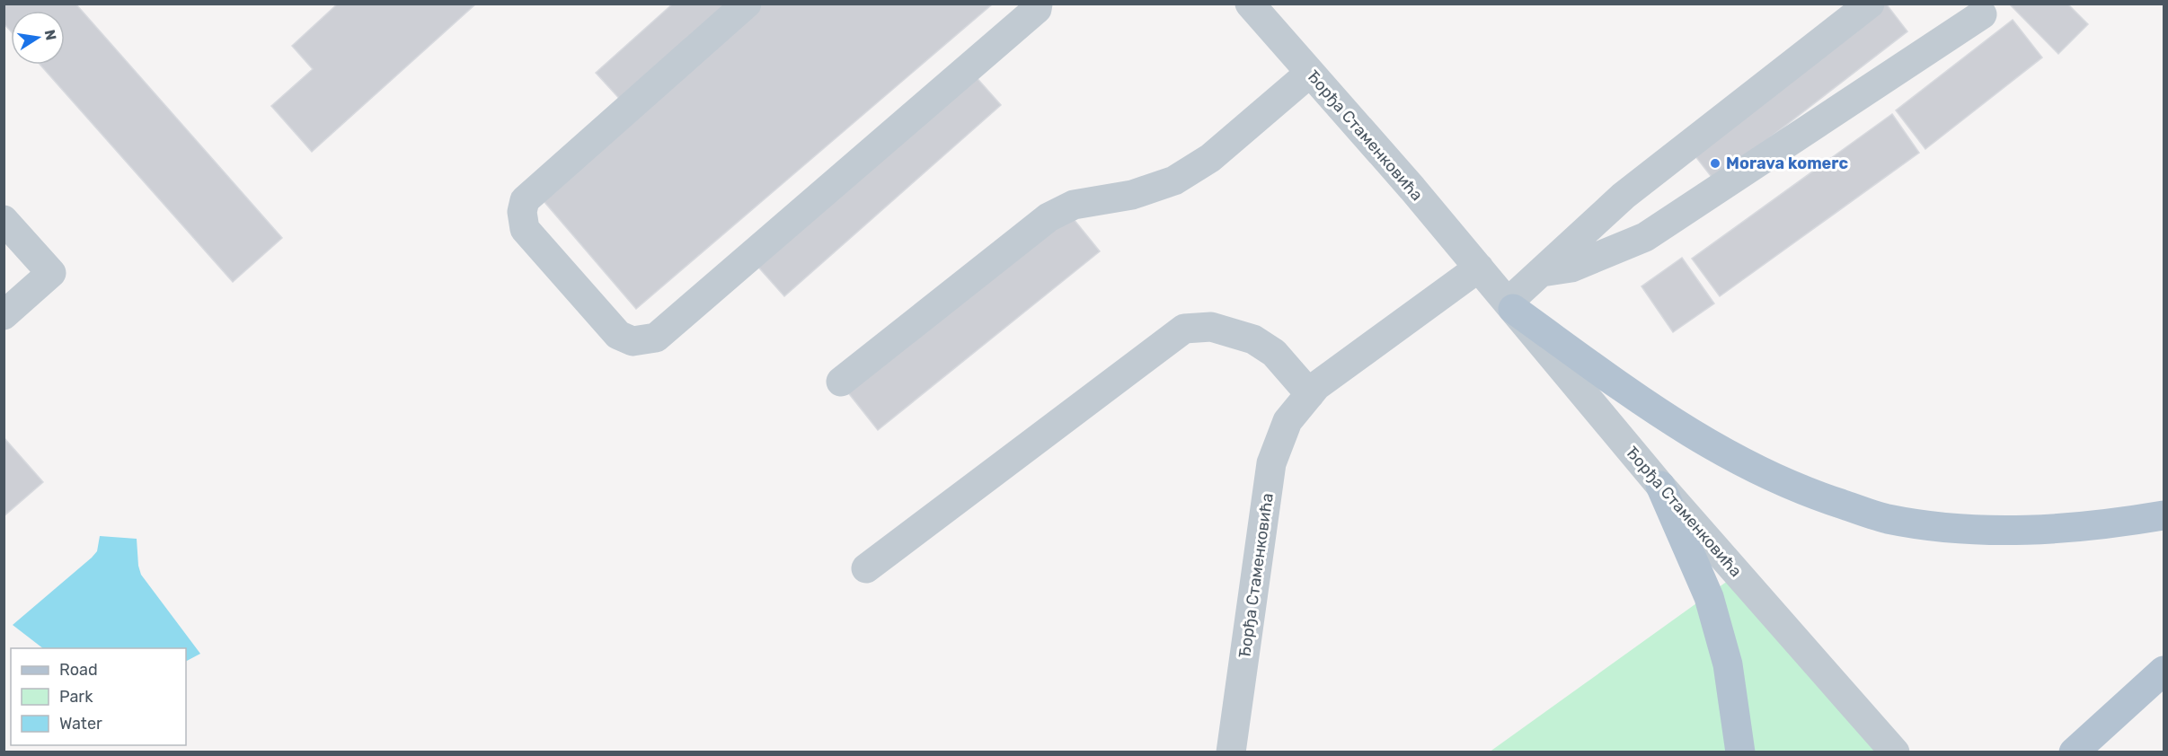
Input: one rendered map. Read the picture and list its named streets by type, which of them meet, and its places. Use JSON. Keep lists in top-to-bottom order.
{
  "streets": {
    "street": ["Ђорђа Стаменковића"]
  },
  "places": ["Morava komerc"],
  "legend": ["Road", "Park", "Water"],
  "north": "right"
}
